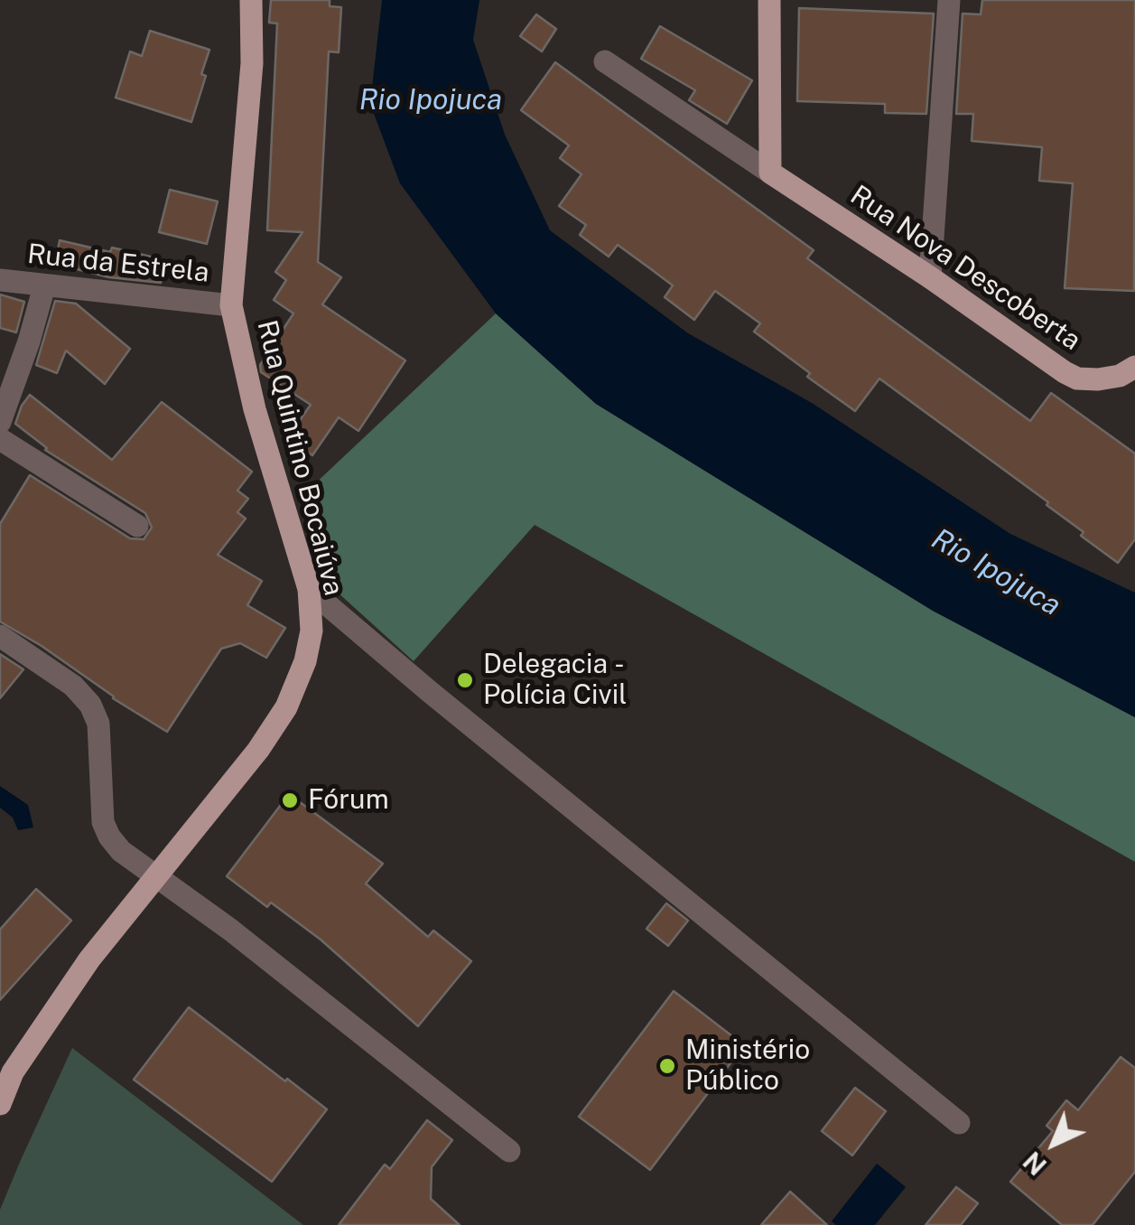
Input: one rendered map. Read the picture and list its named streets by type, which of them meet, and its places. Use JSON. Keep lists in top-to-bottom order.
{
  "streets": {
    "main road": ["Rua Nova Descoberta", "Rua Quintino Bocaiúva"],
    "street": ["Rua da Estrela"]
  },
  "crossings": [
    ["Rua da Estrela", "Rua Quintino Bocaiúva"]
  ],
  "water": ["Rio Ipojuca"],
  "places": ["Delegacia - Polícia Civil", "Fórum", "Ministério Público"],
  "north": "bottom left"
}
